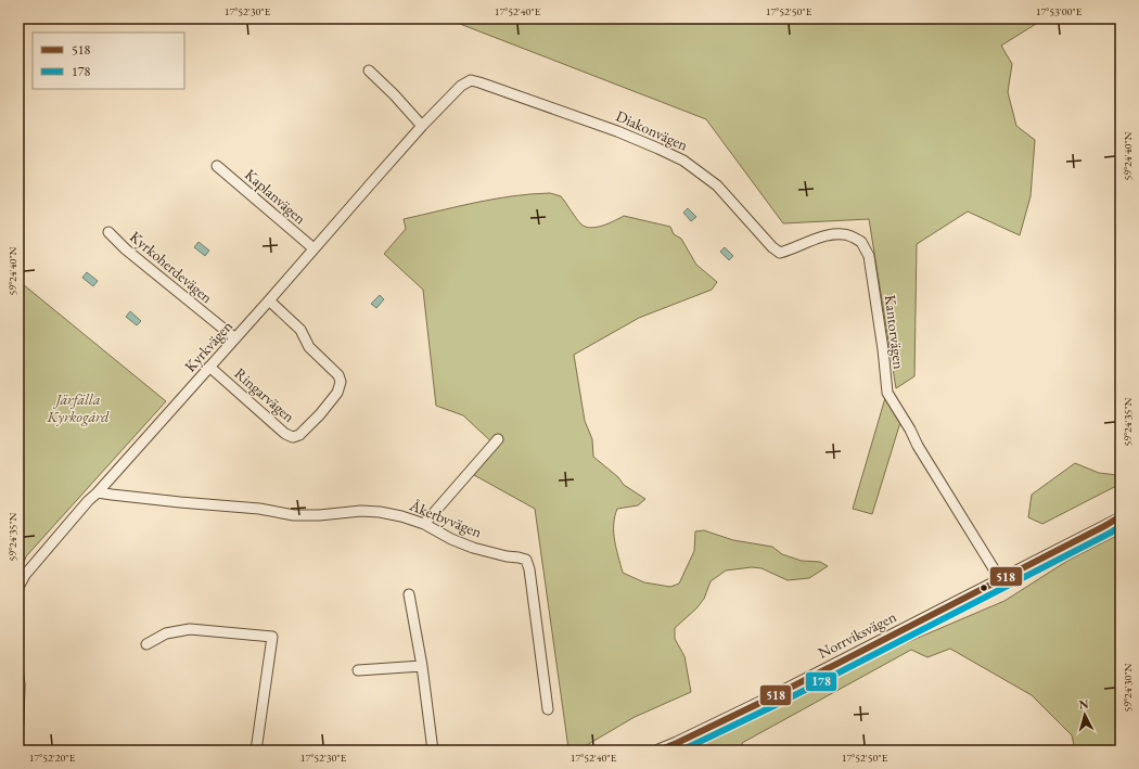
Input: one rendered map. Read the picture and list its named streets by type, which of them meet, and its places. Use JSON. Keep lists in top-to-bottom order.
{
  "streets": {
    "street": [
      "Diakonvägen",
      "Kaplanvägen",
      "Kyrkoherdevägen",
      "Kantorvägen",
      "Kyrkvägen",
      "Ringarvägen",
      "Åkerbyvägen",
      "Norrviksvägen"
    ]
  },
  "crossings": [
    ["Diakonvägen", "Kantorvägen"],
    ["Diakonvägen", "Kyrkvägen"],
    ["Kaplanvägen", "Kyrkvägen"],
    ["Kyrkoherdevägen", "Kyrkvägen"],
    ["Kantorvägen", "Norrviksvägen"],
    ["Kyrkvägen", "Ringarvägen"],
    ["Kyrkvägen", "Åkerbyvägen"]
  ],
  "parks": ["Järfälla Kyrkogård"],
  "lines": ["transit line 518", "transit line 178"],
  "legend": ["518", "178"],
  "north": "top",
  "coordinates": [
    "17°52'30\"E",
    "17°52'40\"E",
    "17°52'50\"E",
    "17°53'00\"E",
    "59°24'40\"N",
    "59°24'35\"N",
    "59°24'30\"N",
    "17°52'20\"E"
  ]
}
